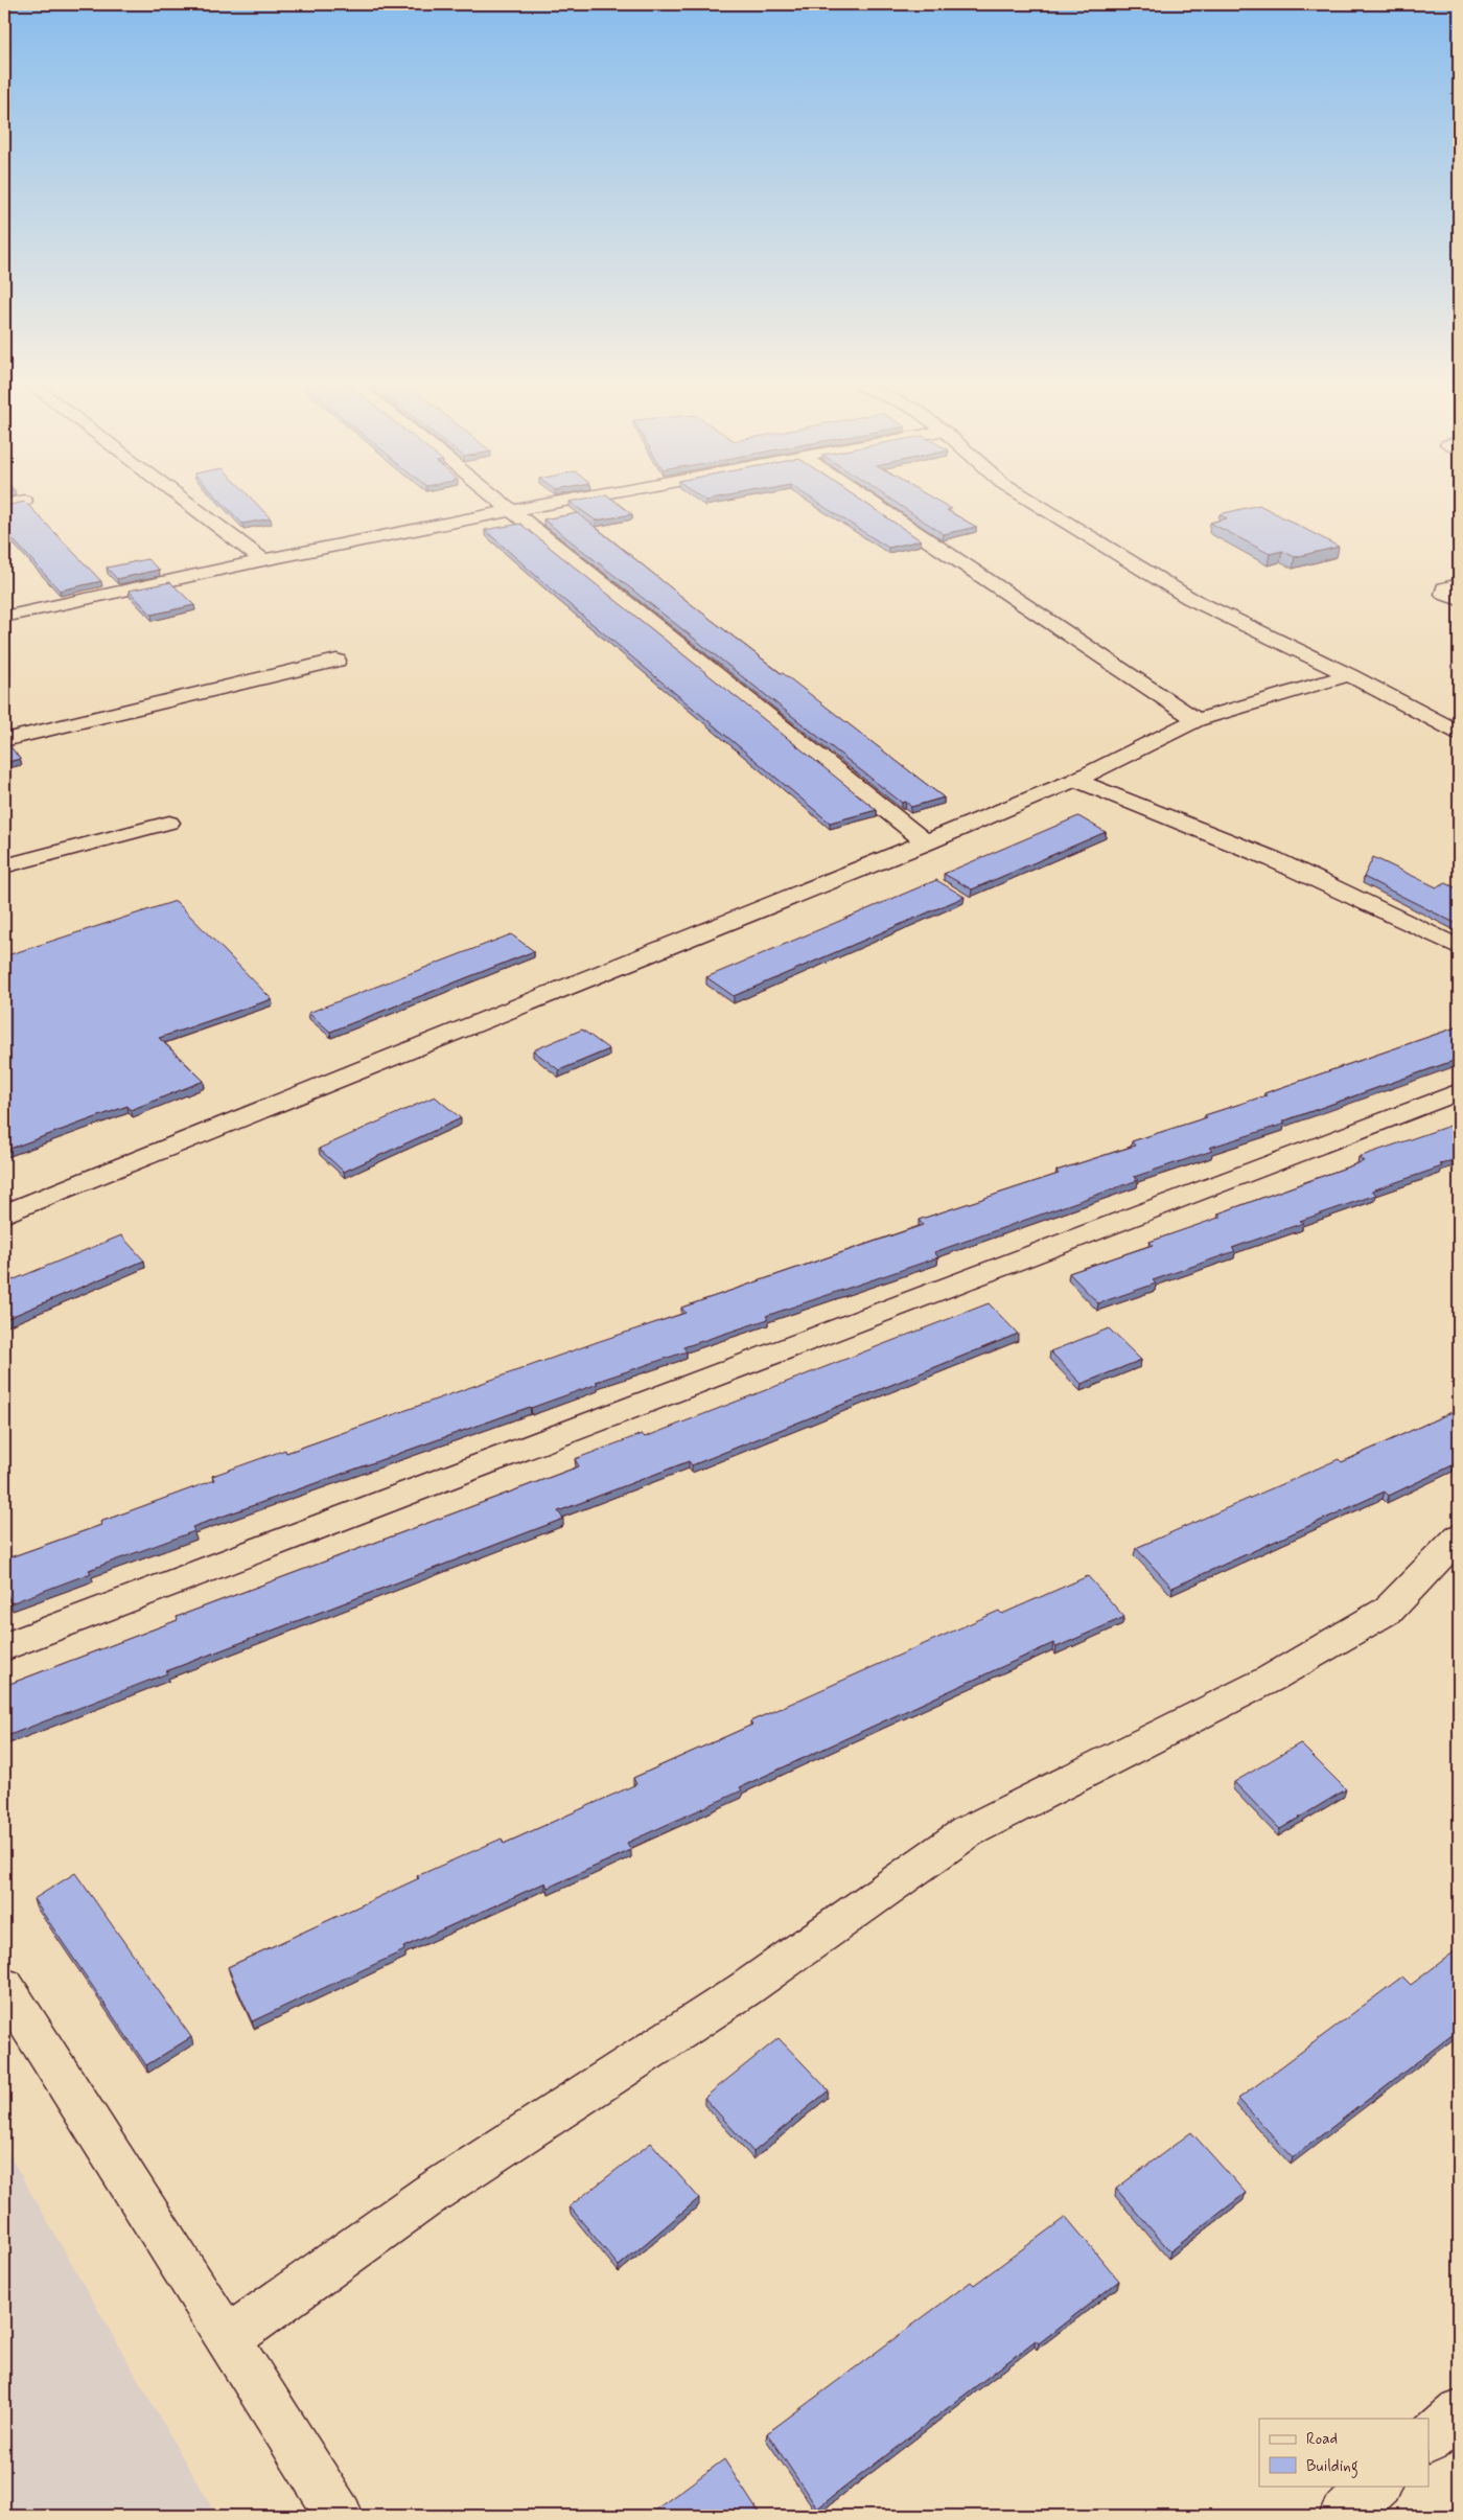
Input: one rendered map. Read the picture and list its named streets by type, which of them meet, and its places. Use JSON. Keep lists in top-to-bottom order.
{
  "legend": ["Road", "Building"]
}
